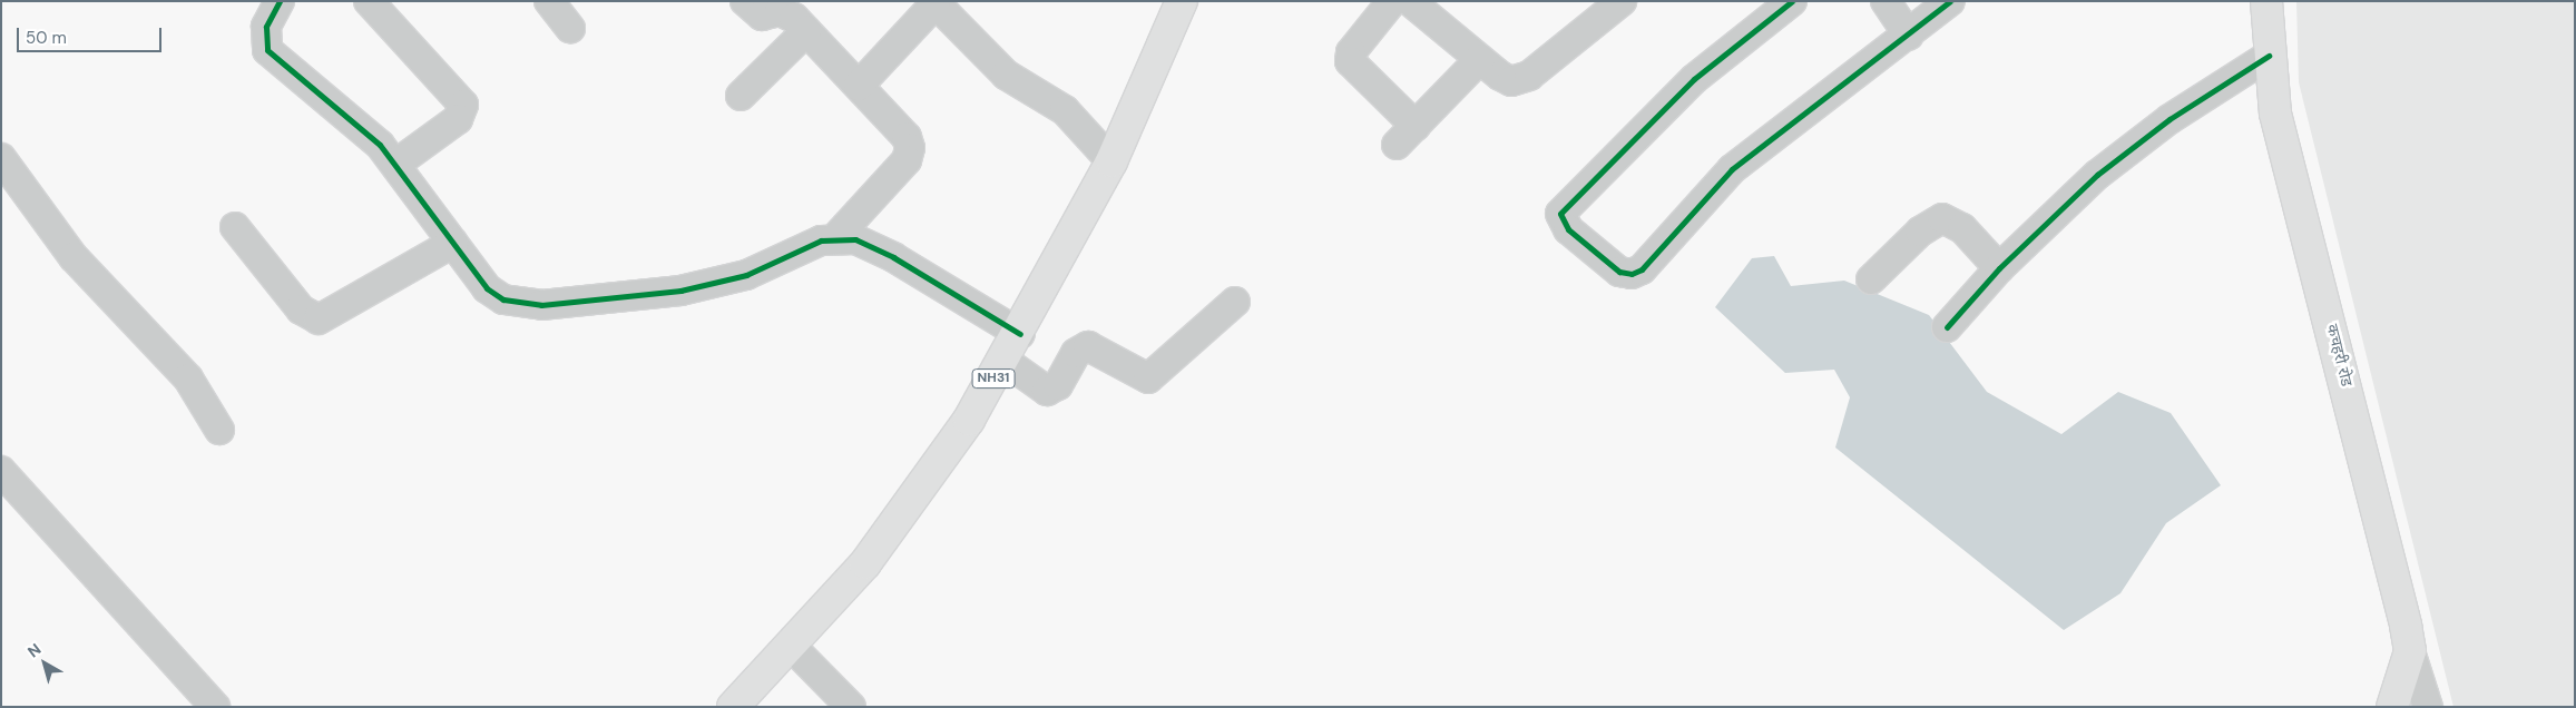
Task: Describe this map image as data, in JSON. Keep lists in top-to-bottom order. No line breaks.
{"streets":{"main road":["कचहरी रोड","NH31"]},"scale_bar":"50 m","north":"top left"}
